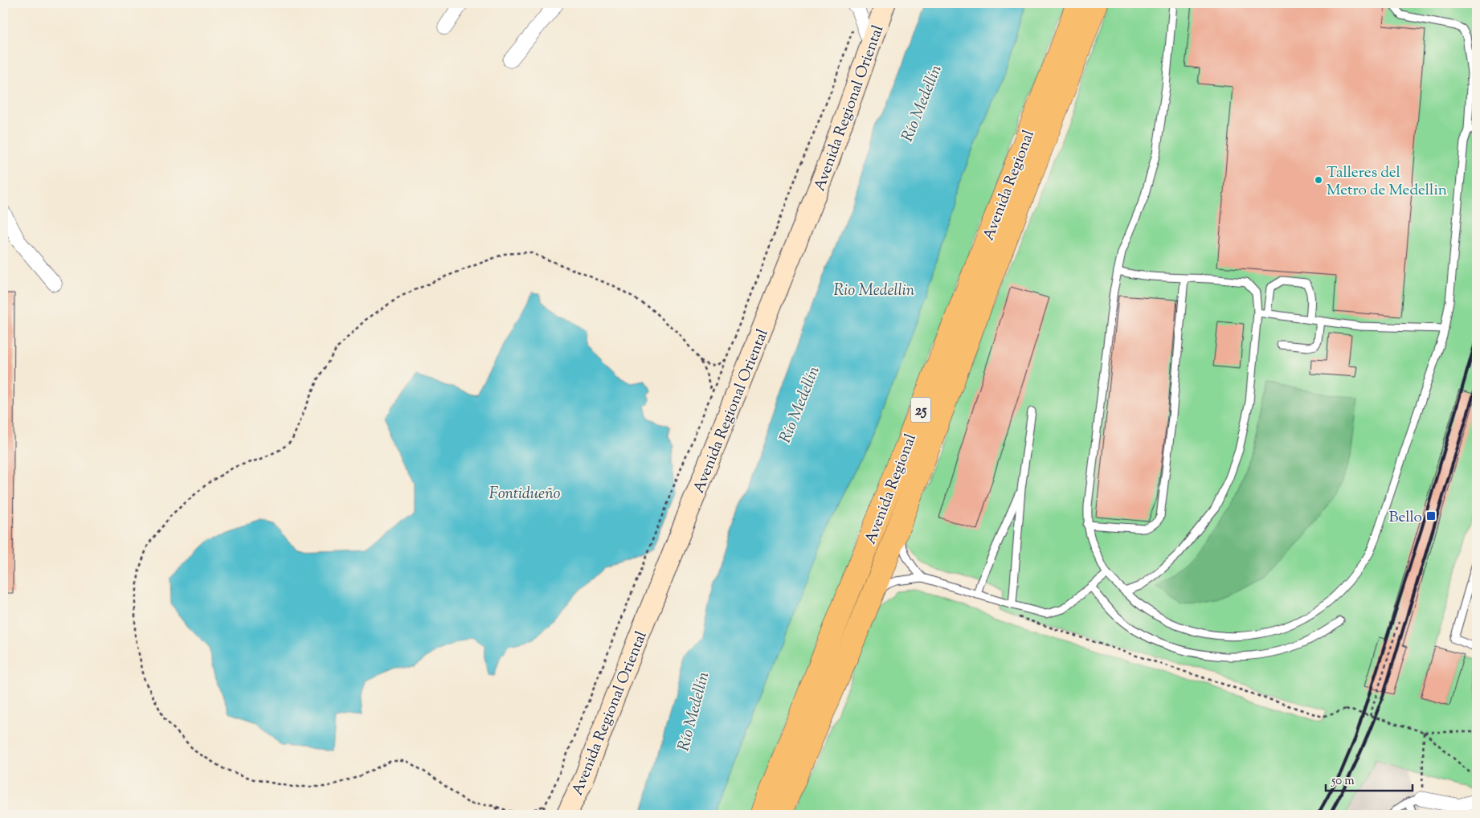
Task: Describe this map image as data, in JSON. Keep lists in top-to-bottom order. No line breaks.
{"streets":{"highway":["Avenida Regional","25"],"main road":["Avenida Regional Oriental"]},"water":["Río Medellín","Rio Medellin","Fontidueño"],"places":{"other":["Talleres del Metro de Medellin"],"transit":["Bello"]},"scale_bar":"50 m"}
